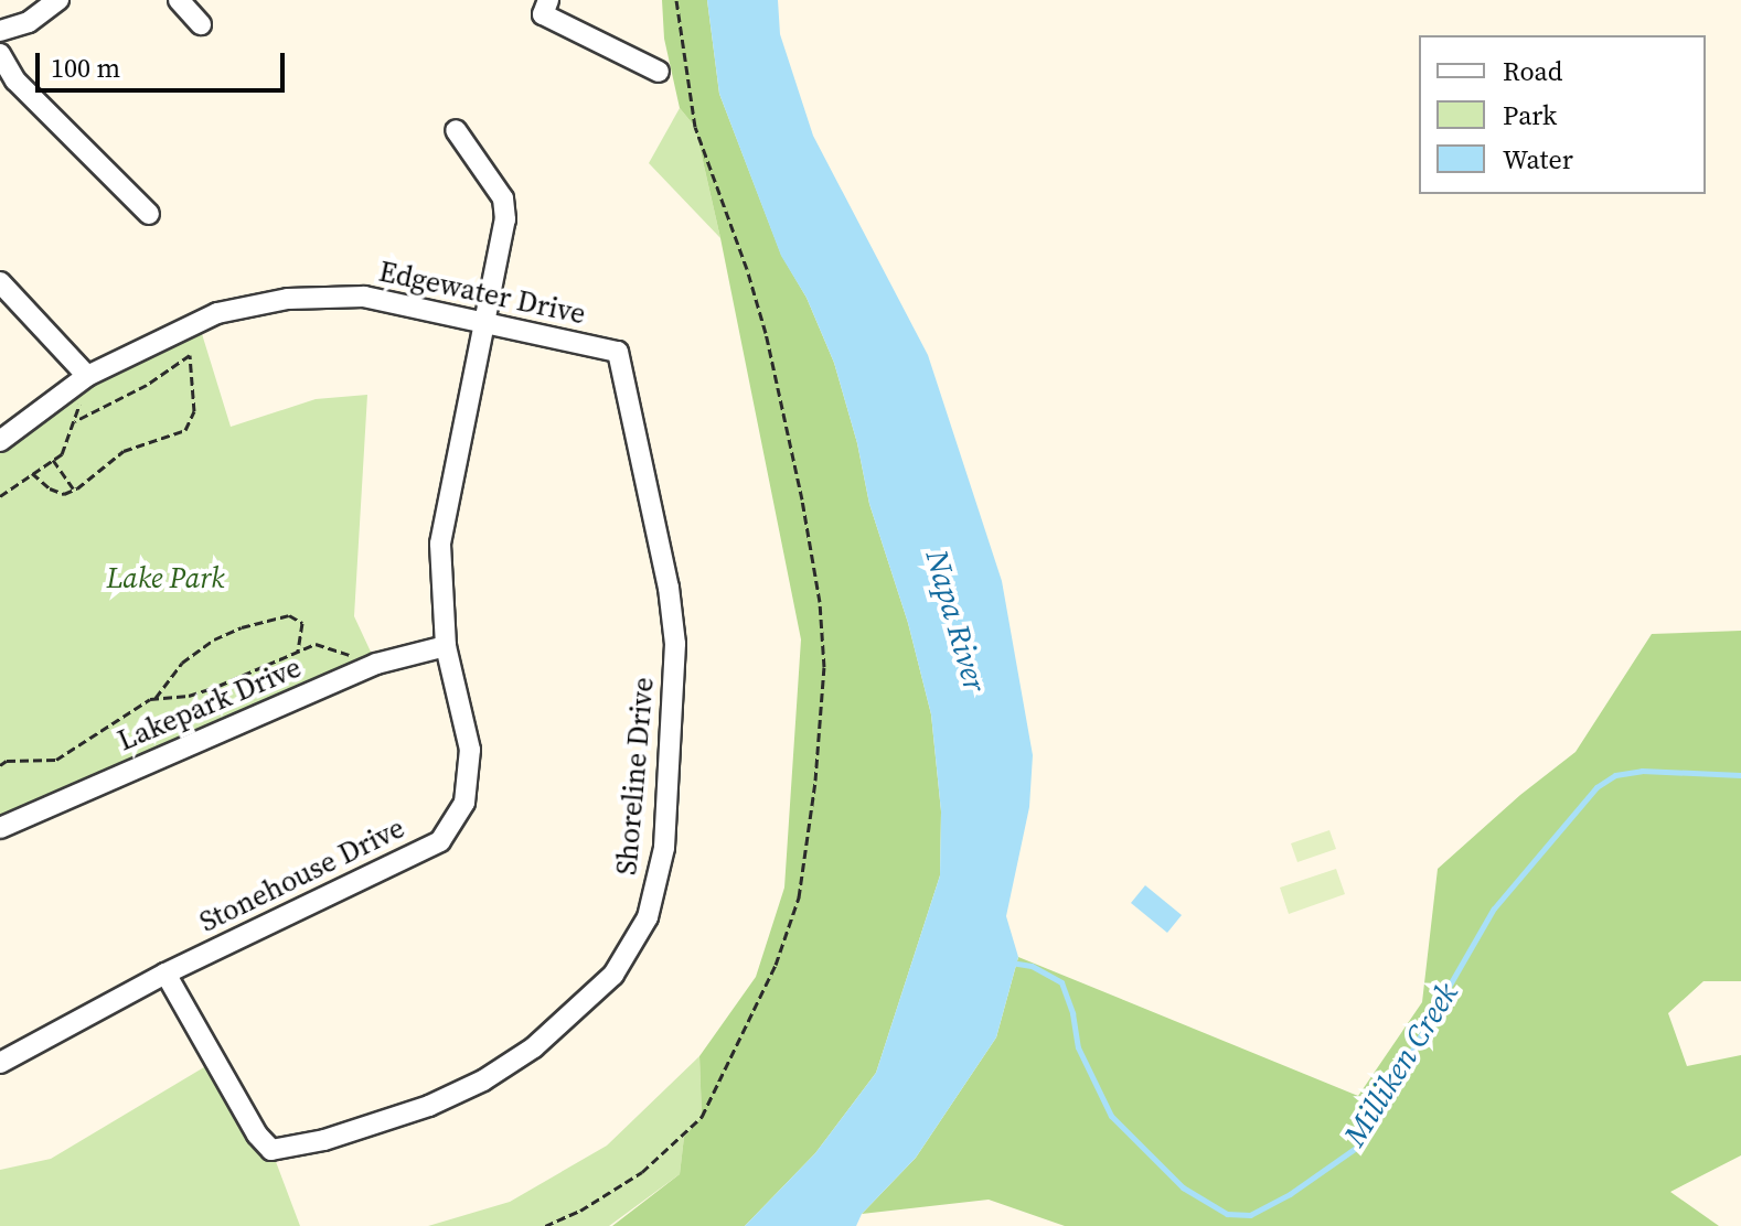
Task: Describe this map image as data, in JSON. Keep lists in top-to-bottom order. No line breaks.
{"streets":{"street":["Edgewater Drive","Lakepark Drive","Shoreline Drive","Stonehouse Drive"]},"crossings":[["Edgewater Drive","Shoreline Drive"],["Edgewater Drive","Stonehouse Drive"],["Lakepark Drive","Stonehouse Drive"],["Shoreline Drive","Stonehouse Drive"]],"water":["Napa River","Milliken Creek"],"parks":["Lake Park"],"legend":["Road","Park","Water"],"scale_bar":"100 m"}
